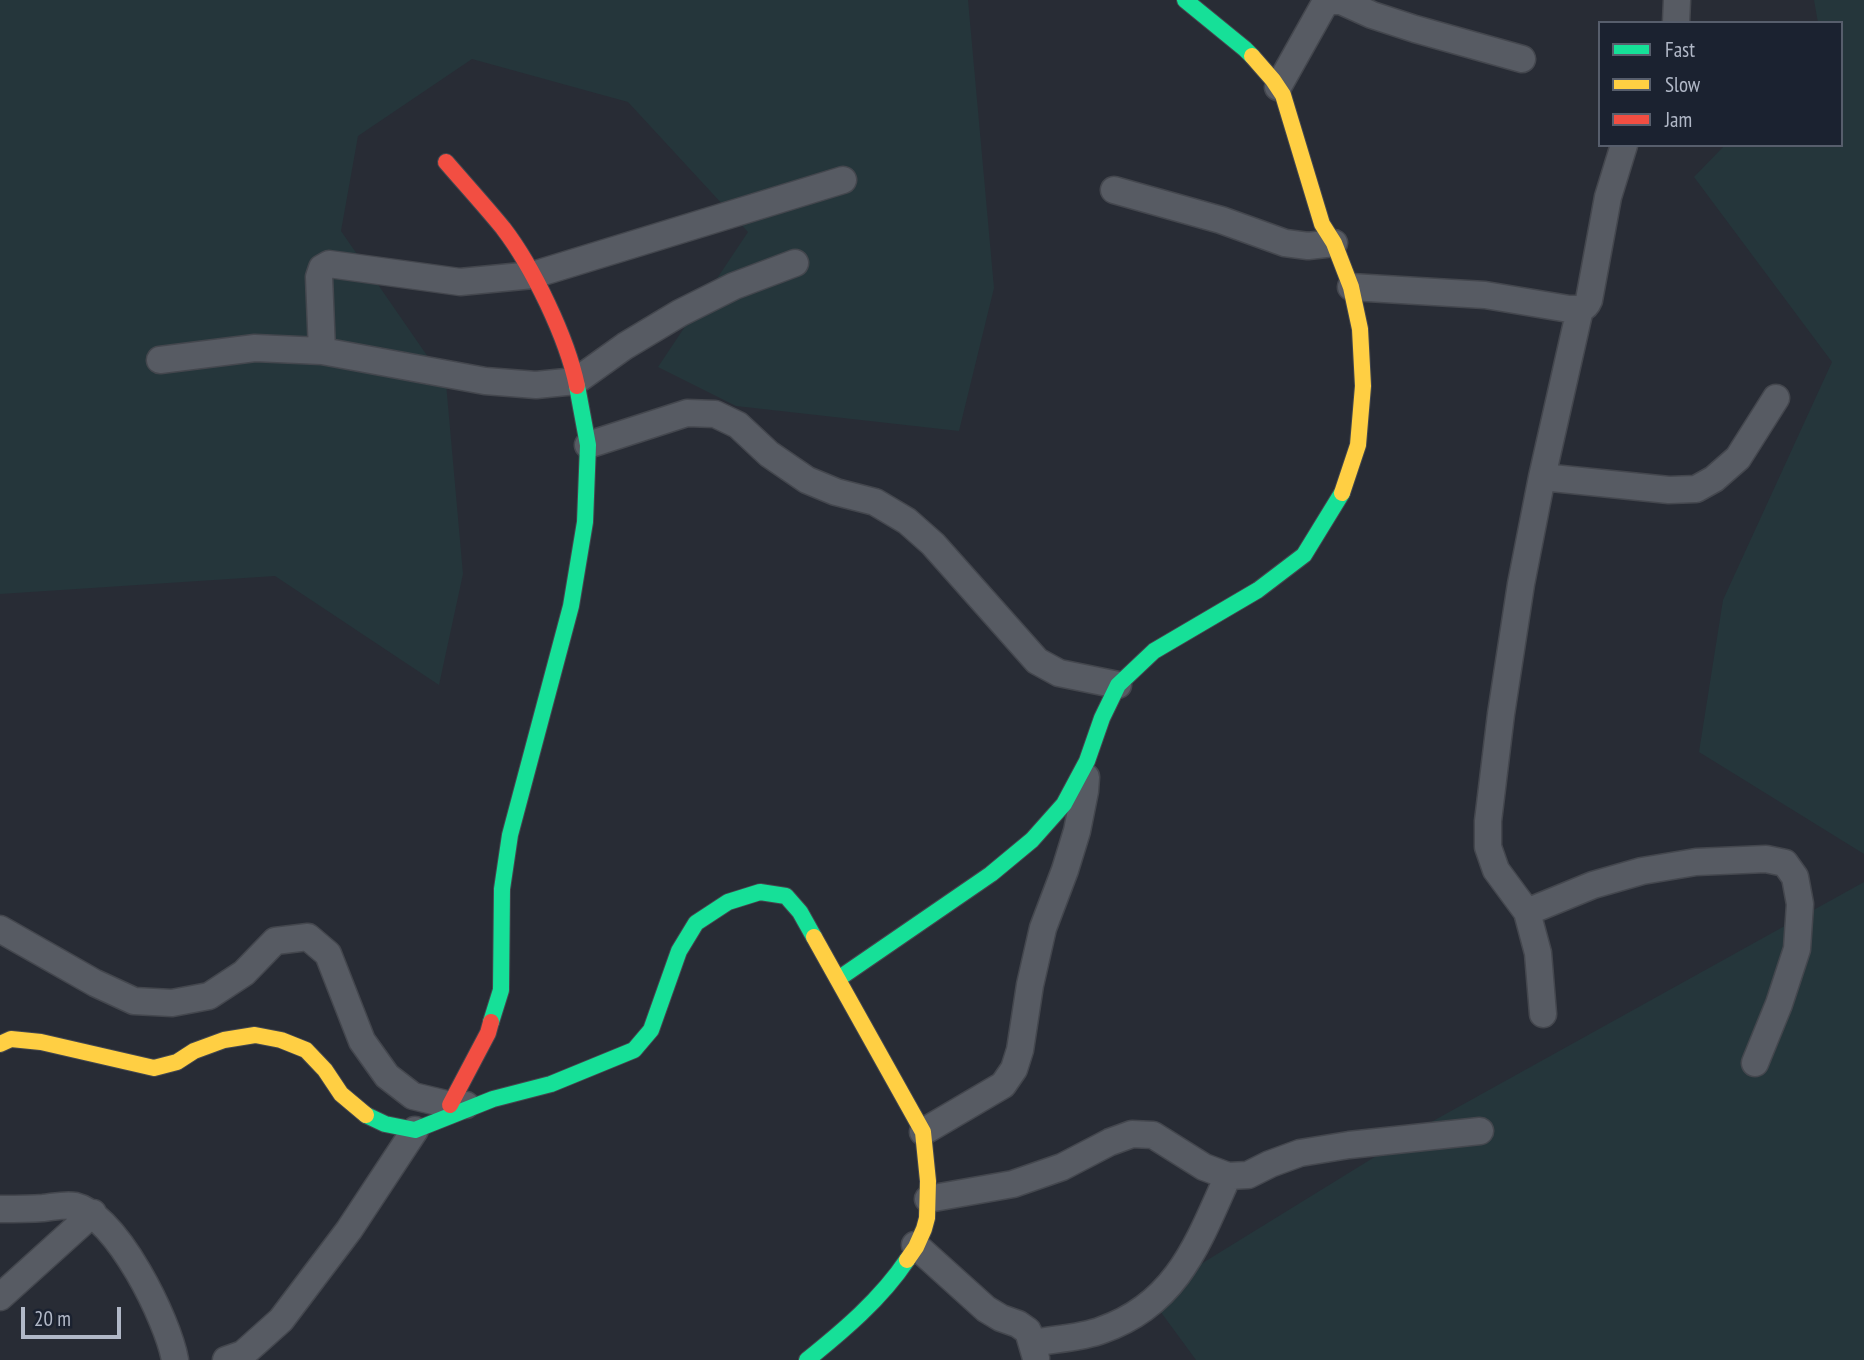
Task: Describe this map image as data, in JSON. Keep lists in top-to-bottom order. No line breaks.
{"legend":["Fast","Slow","Jam"],"scale_bar":"20 m"}
